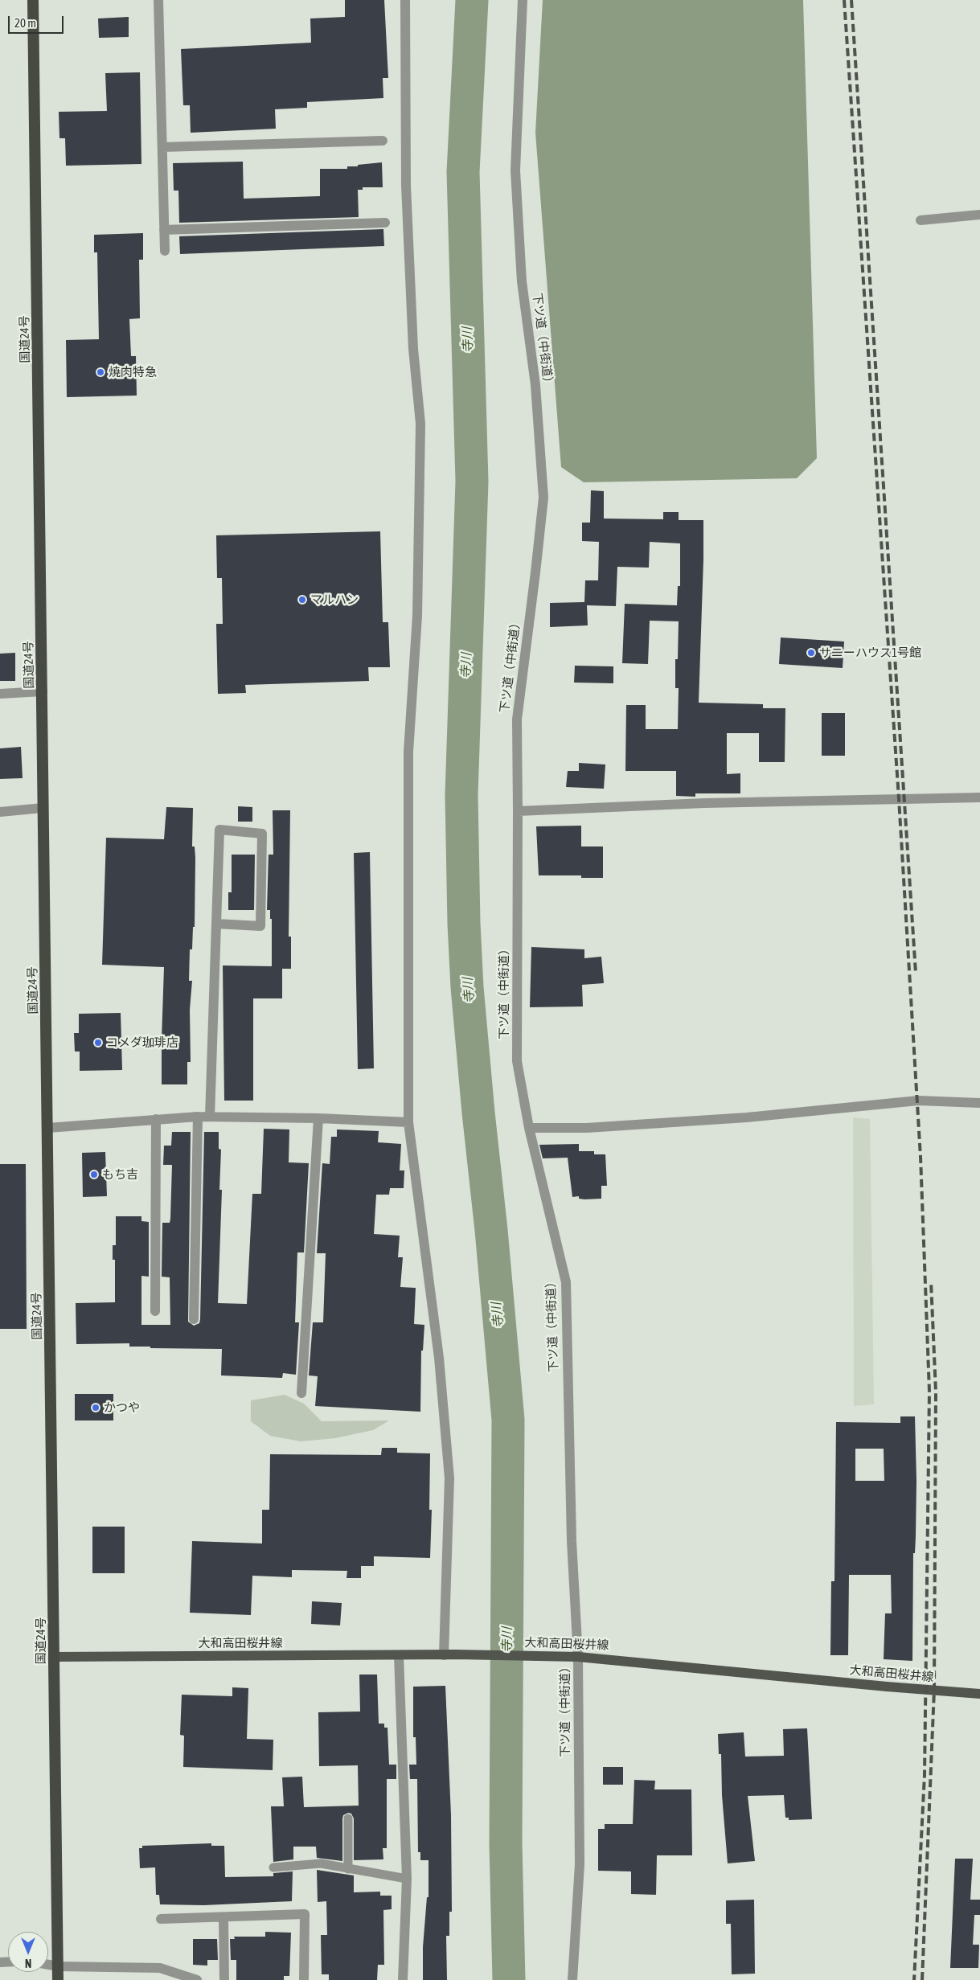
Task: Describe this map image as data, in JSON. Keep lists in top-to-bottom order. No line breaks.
{"streets":{"highway":["国道24号"],"main road":["大和高田桜井線"],"street":["下ツ道（中街道）"]},"crossings":[["国道24号","大和高田桜井線"],["下ツ道（中街道）","大和高田桜井線"]],"water":["寺川"],"places":["焼肉特急","マルハン","サニーハウス1号館","コメダ珈琲店","もち吉","かつや"],"scale_bar":"20 m","north":"bottom"}
